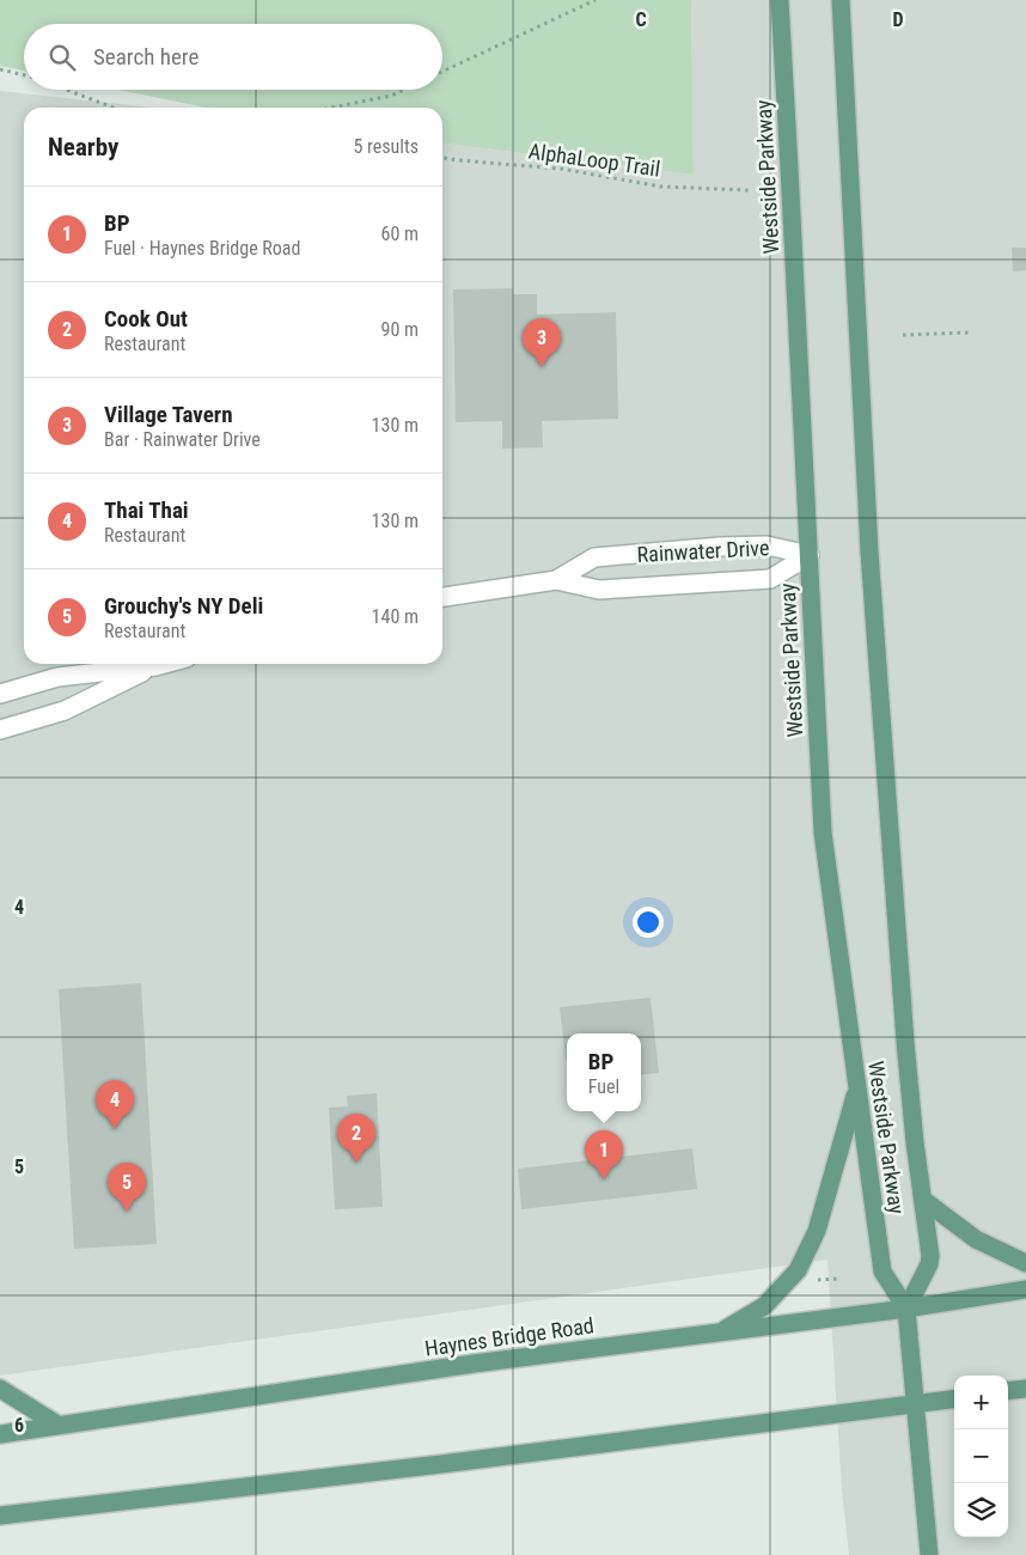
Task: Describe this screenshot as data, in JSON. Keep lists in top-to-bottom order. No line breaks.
{"streets":{"main road":["Westside Parkway","Haynes Bridge Road"],"street":["Rainwater Drive"],"path":["AlphaLoop Trail"]},"crossings":[["Westside Parkway","Rainwater Drive"],["Westside Parkway","Haynes Bridge Road"]],"page":{"search":"Search here","heading":["Nearby","5 results"],"list":[{"mark":"1","name":"BP","note":"Fuel · Haynes Bridge Road","value":"60 m"},{"mark":"2","name":"Cook Out","note":"Restaurant","value":"90 m"},{"mark":"3","name":"Village Tavern","note":"Bar · Rainwater Drive","value":"130 m"},{"mark":"4","name":"Thai Thai","note":"Restaurant","value":"130 m"},{"mark":"5","name":"Grouchy's NY Deli","note":"Restaurant","value":"140 m"}],"pins":["3","4","2","1","5"],"popup":["BP","Fuel"],"map_buttons":["+","−"]},"grid":{"columns":["C","D"],"rows":["4","5","6"]}}
